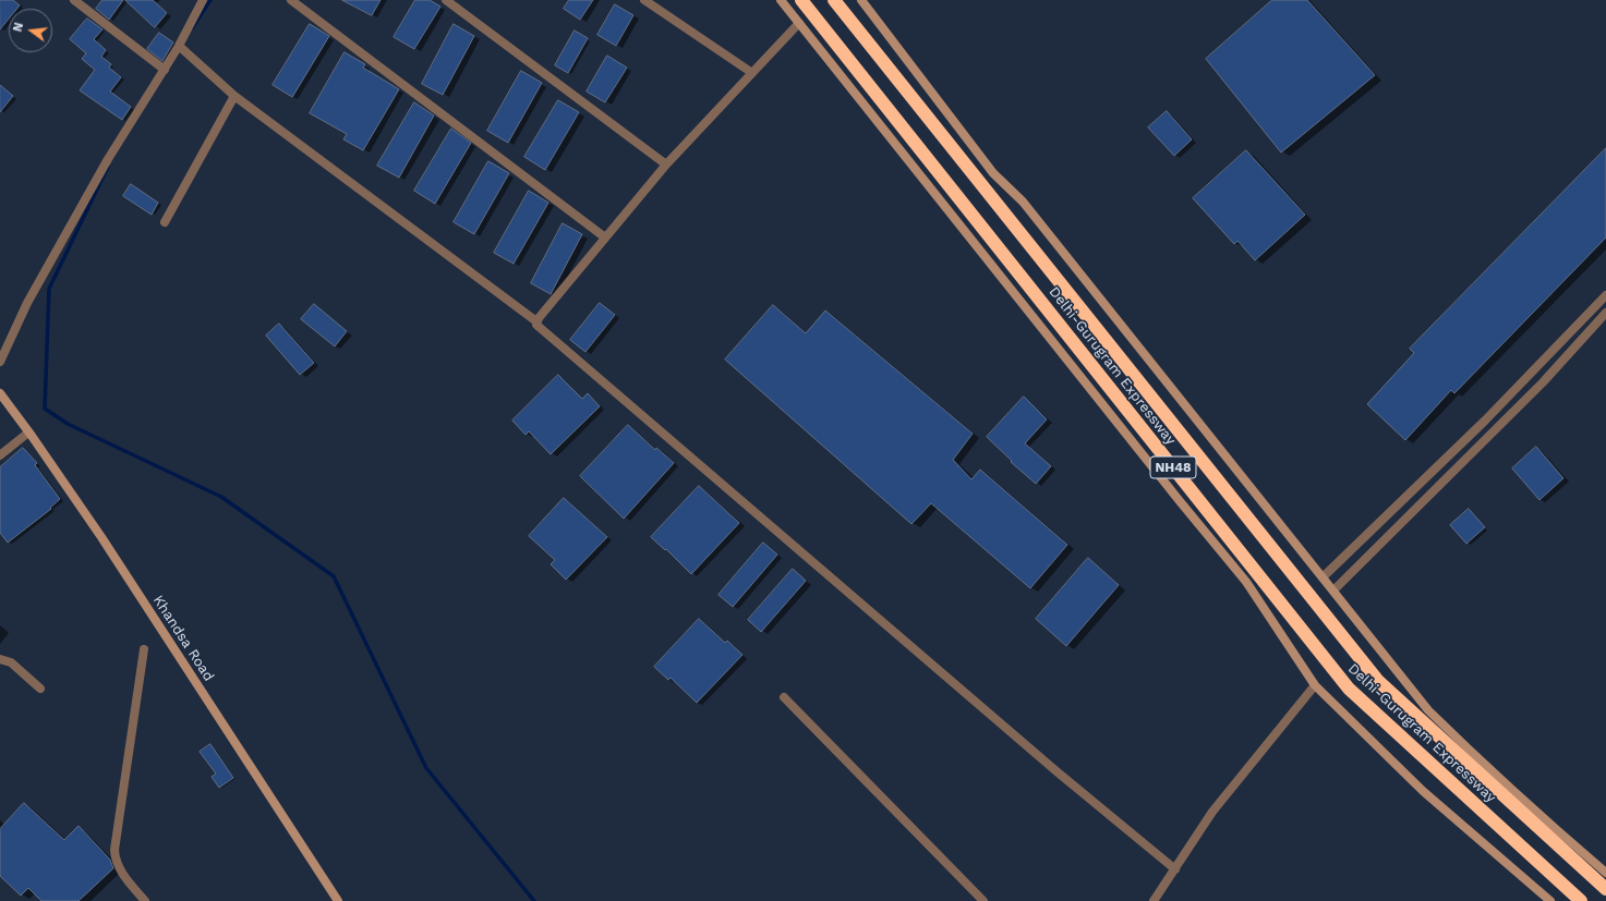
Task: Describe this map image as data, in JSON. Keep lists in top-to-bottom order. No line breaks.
{"streets":{"highway":["Delhi-Gurugram Expressway","NH48"],"main road":["Khandsa Road"]},"north":"left"}
